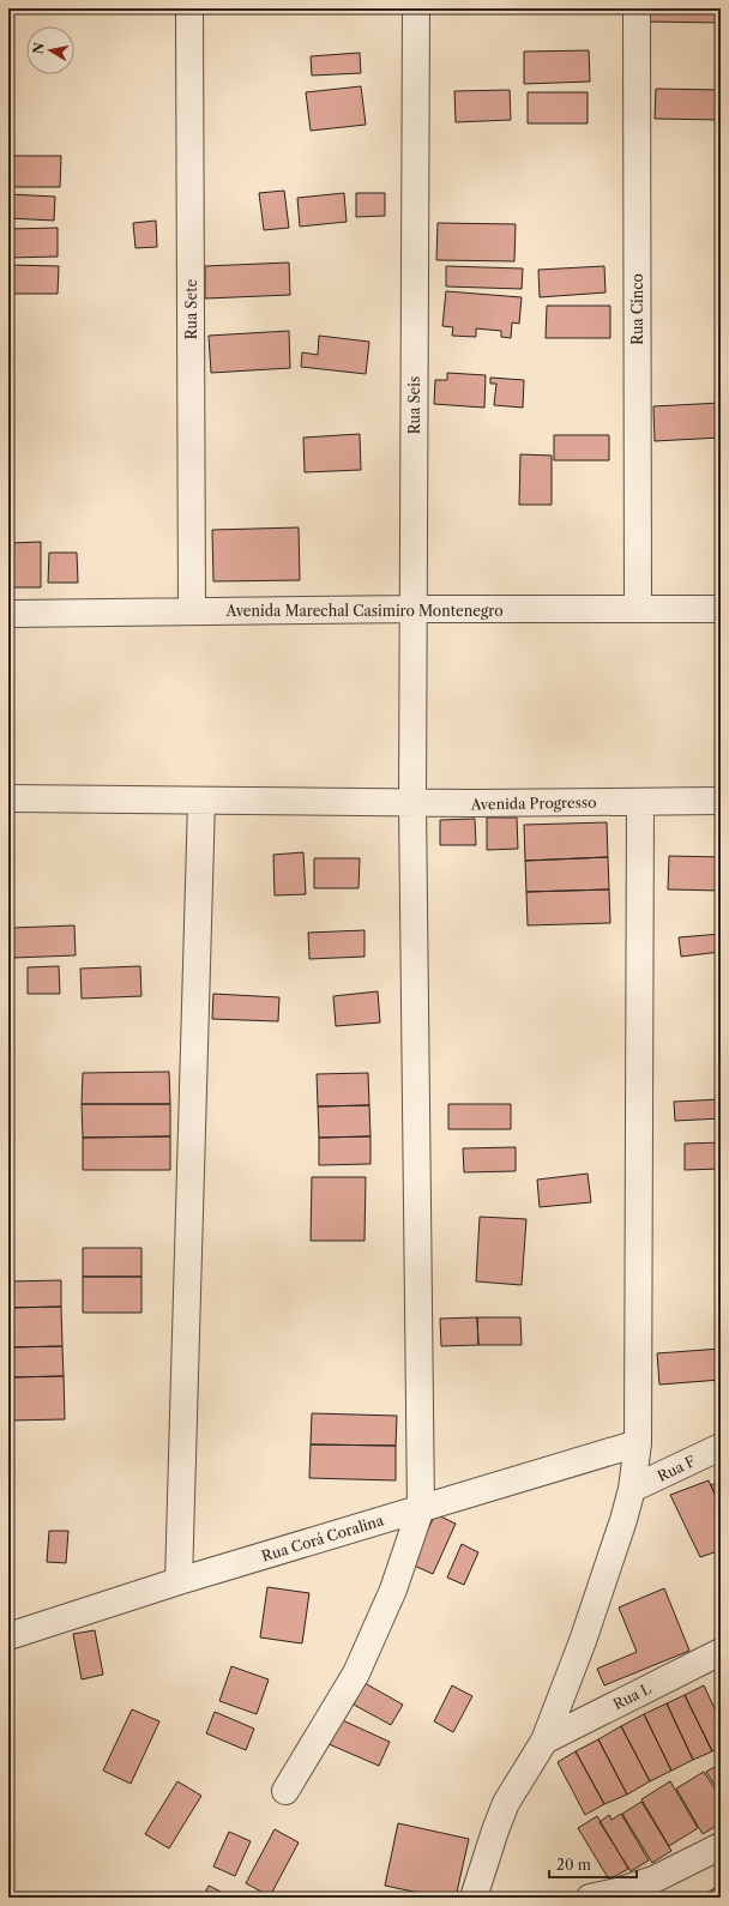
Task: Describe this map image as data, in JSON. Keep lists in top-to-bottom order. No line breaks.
{"streets":{"street":["Rua Sete","Rua Cinco","Rua Seis","Avenida Marechal Casimiro Montenegro","Avenida Progresso","Rua F","Rua Corá Coralina","Rua L"]},"crossings":[["Rua Sete","Avenida Marechal Casimiro Montenegro"],["Rua Cinco","Avenida Marechal Casimiro Montenegro"],["Rua Seis","Avenida Marechal Casimiro Montenegro"],["Rua Seis","Avenida Progresso"],["Rua Seis","Rua Corá Coralina"]],"scale_bar":"20 m","north":"left"}
